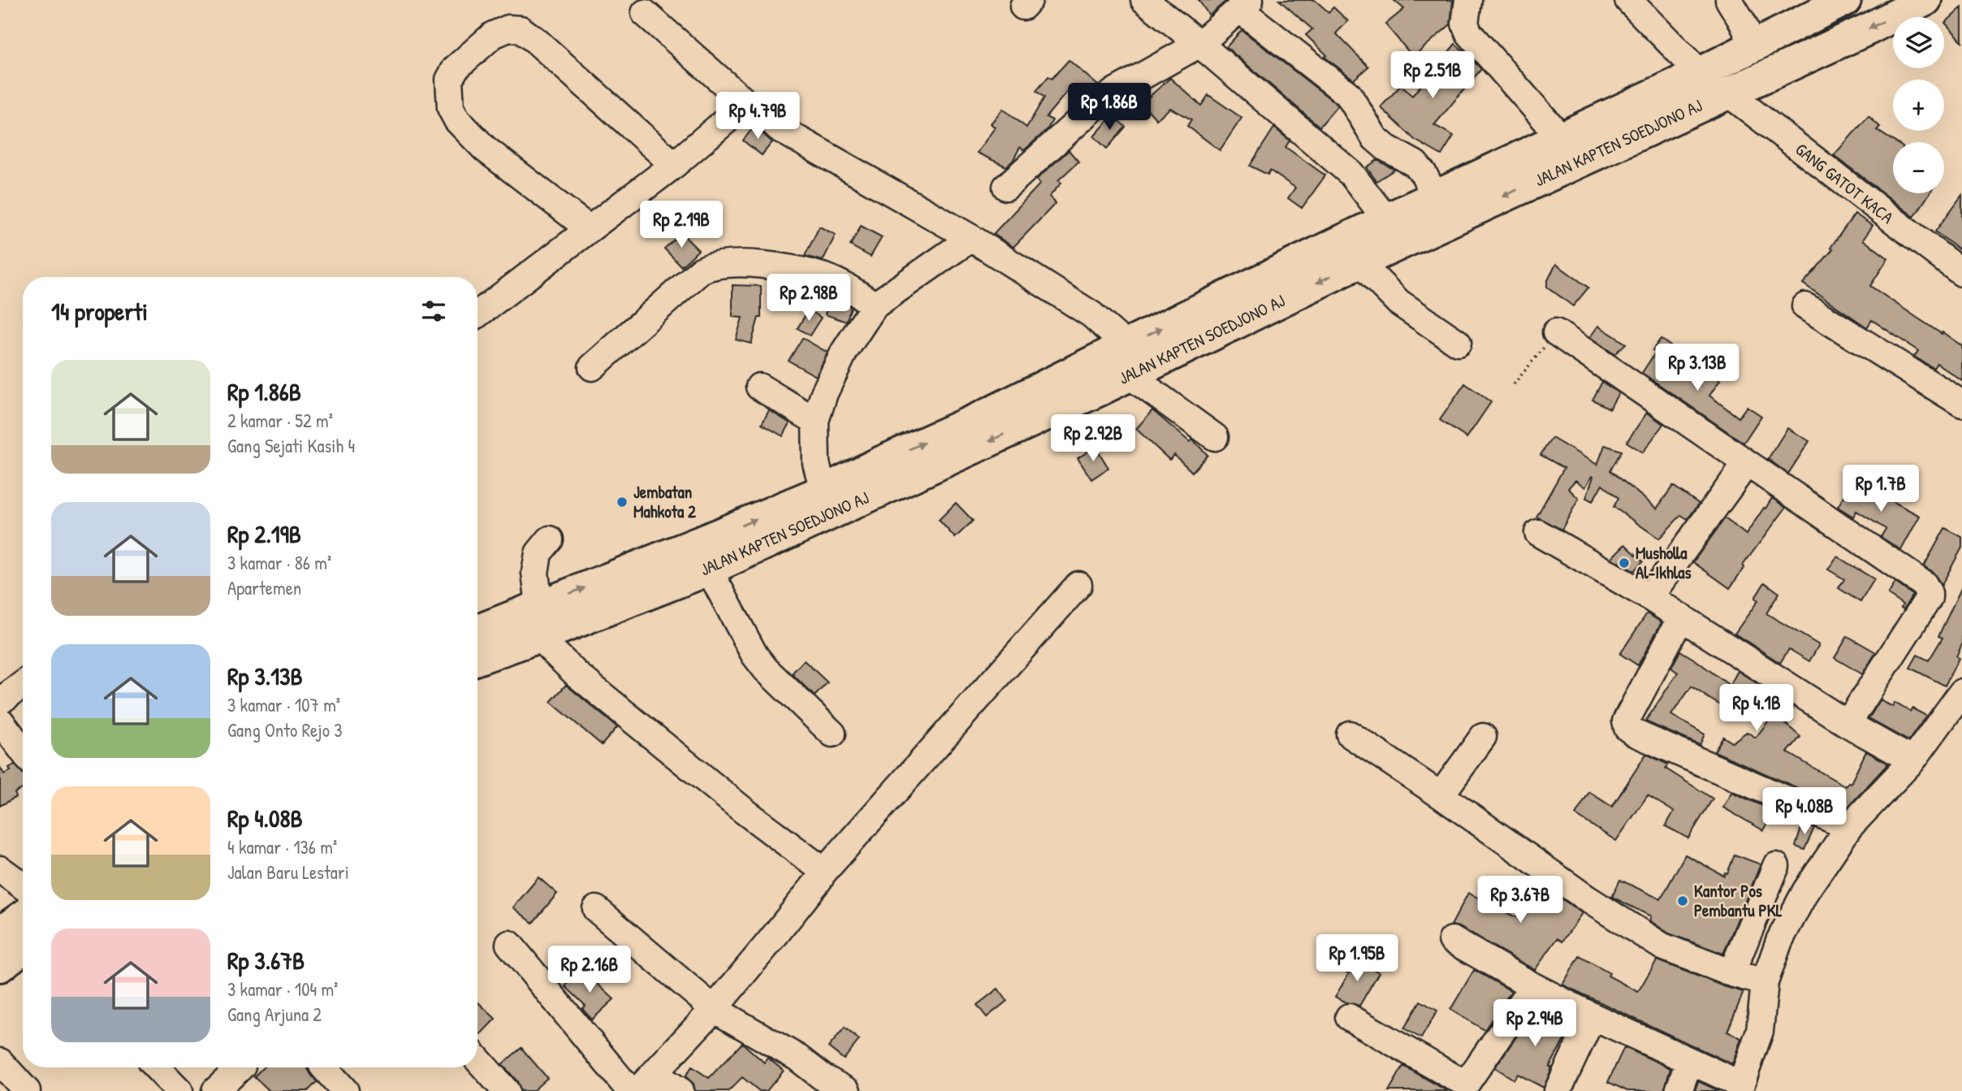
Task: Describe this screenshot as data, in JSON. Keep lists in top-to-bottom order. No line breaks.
{"streets":{"main road":["JALAN KAPTEN SOEDJONO AJ"],"street":["GANG GATOT KACA"]},"crossings":[["JALAN KAPTEN SOEDJONO AJ","GANG GATOT KACA"]],"places":["Jembatan Mahkota 2","Musholla Al-Ikhlas","Kantor Pos Pembantu PKL"],"page":{"map_buttons":["+","−"],"price":["Rp 2.51B","Rp 1.86B","Rp 4.79B","Rp 2.19B","Rp 2.98B","Rp 3.13B","Rp 2.92B","Rp 1.7B","Rp 4.1B","Rp 4.08B","Rp 3.67B","Rp 1.95B","Rp 2.16B","Rp 2.94B"],"heading":"14 properti","list":[{"name":"Rp 1.86B","note":"2 kamar · 52 m² · Gang Sejati Kasih 4"},{"name":"Rp 2.19B","note":"3 kamar · 86 m² · Apartemen"},{"name":"Rp 3.13B","note":"3 kamar · 107 m² · Gang Onto Rejo 3"},{"name":"Rp 4.08B","note":"4 kamar · 136 m² · Jalan Baru Lestari"},{"name":"Rp 3.67B","note":"3 kamar · 104 m² · Gang Arjuna 2"}]}}
